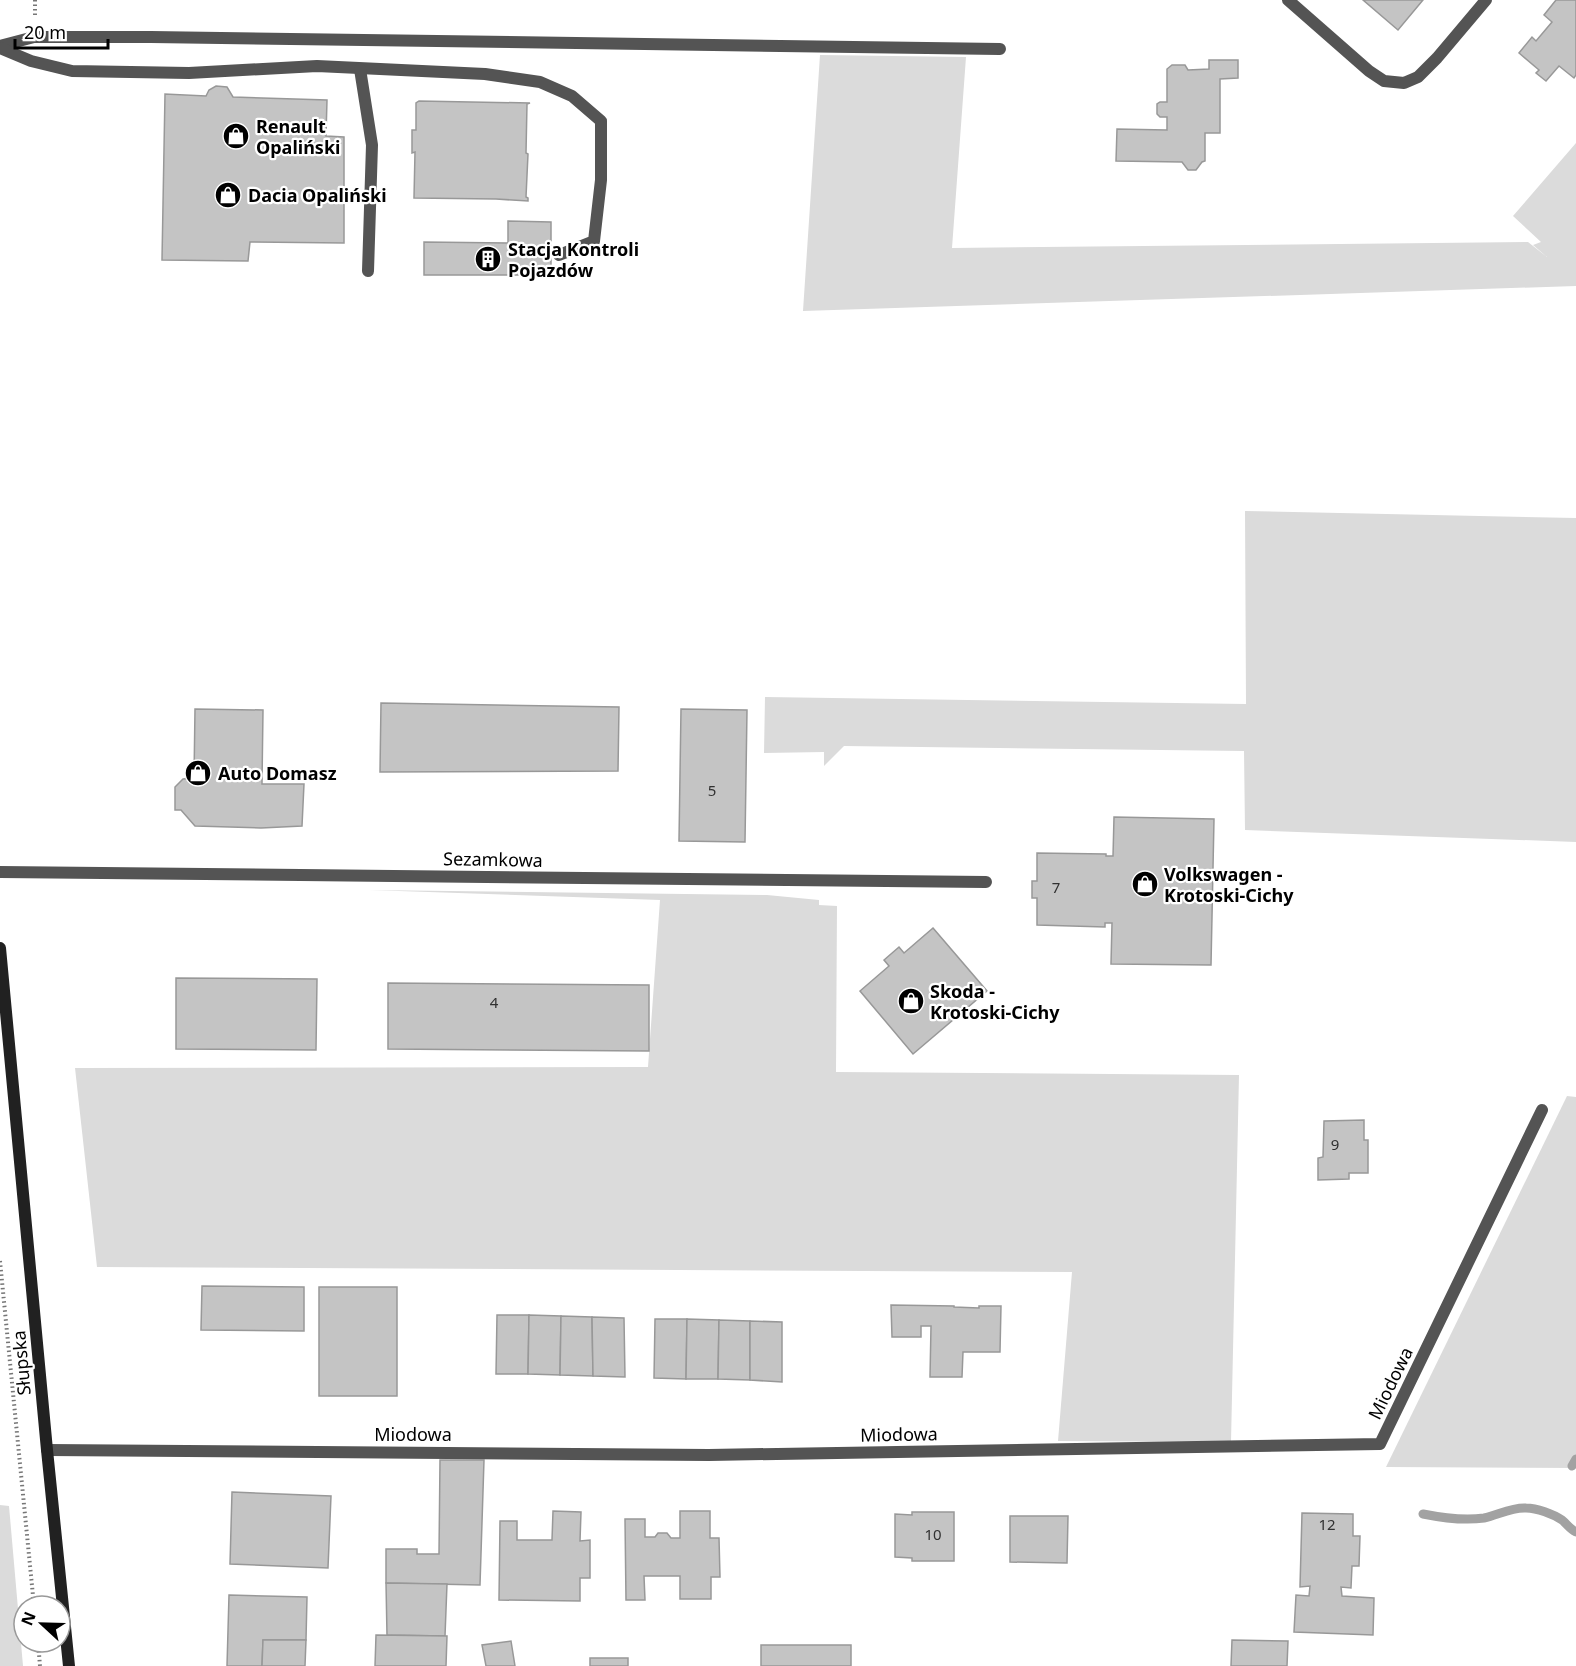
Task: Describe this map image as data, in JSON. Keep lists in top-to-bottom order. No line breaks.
{"streets":{"main road":["Słupska"],"street":["Sezamkowa","Miodowa"]},"crossings":[["Słupska","Miodowa"]],"places":{"shop":["Renault Opaliński","Dacia Opaliński","Auto Domasz","Volkswagen - Krotoski-Cichy","Skoda - Krotoski-Cichy"],"building":["Stacja Kontroli Pojazdów"]},"house_numbers":["5","7","4","9","12","10"],"scale_bar":"20 m","north":"left"}
